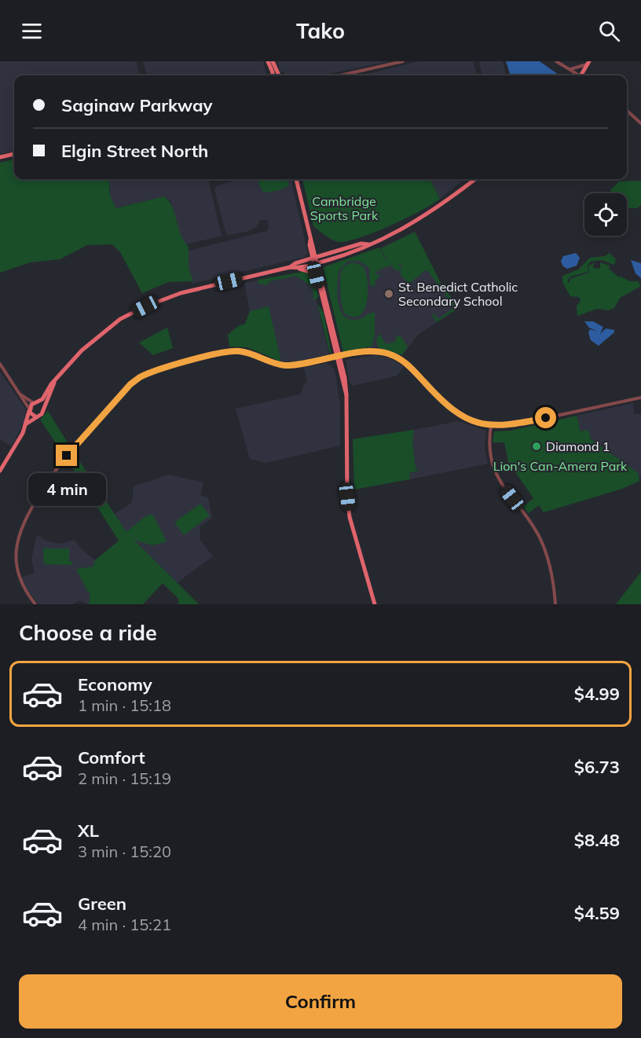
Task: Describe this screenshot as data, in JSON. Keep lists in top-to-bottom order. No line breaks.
{"parks":["Cambridge Sports Park","Lion's Can-Amera Park"],"places":["St. Benedict Catholic Secondary School","Diamond 1"],"page":{"header":"Tako","banner":["Saginaw Parkway","Elgin Street North"],"bubble":"4 min","heading":"Choose a ride","list":[{"name":"Economy","note":"1 min · 15:18","value":"$4.99"},{"name":"Comfort","note":"2 min · 15:19","value":"$6.73"},{"name":"XL","note":"3 min · 15:20","value":"$8.48"},{"name":"Green","note":"4 min · 15:21","value":"$4.59"}],"buttons":"Confirm"}}
